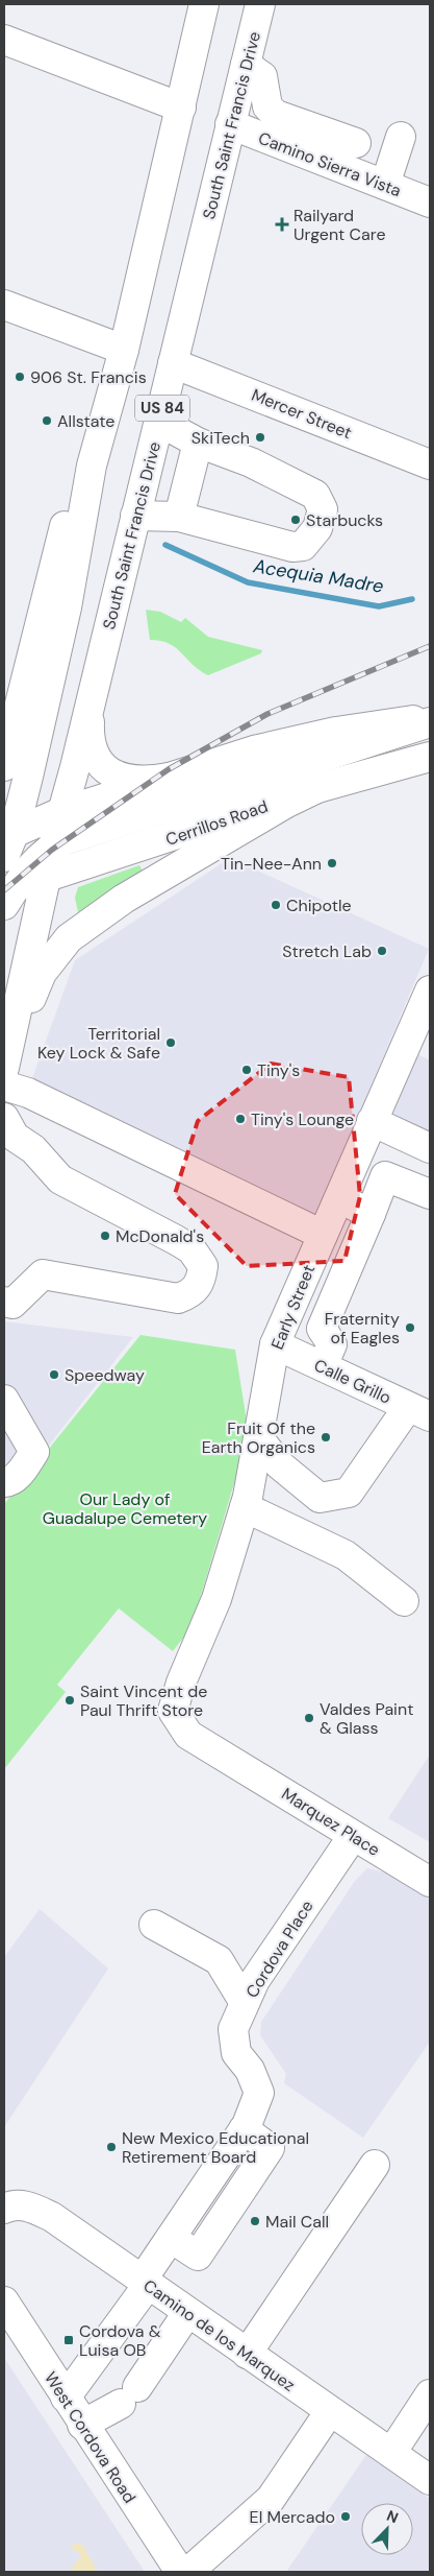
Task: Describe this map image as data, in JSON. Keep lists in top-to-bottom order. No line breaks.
{"streets":{"main road":["South Saint Francis Drive","Camino Sierra Vista","US 84","Mercer Street","Cerrillos Road","Early Street","Calle Grillo","Marquez Place","Cordova Place","Camino de los Marquez","West Cordova Road"]},"crossings":[["South Saint Francis Drive","Camino Sierra Vista"],["South Saint Francis Drive","Mercer Street"],["South Saint Francis Drive","Cerrillos Road"],["Early Street","Calle Grillo"],["Early Street","Marquez Place"],["Marquez Place","Cordova Place"],["Cordova Place","Camino de los Marquez"],["Cordova Place","West Cordova Road"]],"water":["Acequia Madre"],"parks":["Our Lady of Guadalupe Cemetery"],"places":{"health":["Railyard Urgent Care"],"other":["906 St. Francis","Allstate","SkiTech","Starbucks","Tin-Nee-Ann","Chipotle","Stretch Lab","Territorial Key Lock & Safe","Tiny's","Tiny's Lounge","McDonald's","Fraternity of Eagles","Speedway","Fruit Of the Earth Organics","Saint Vincent de Paul Thrift Store","Valdes Paint & Glass","New Mexico Educational Retirement Board","Mail Call","El Mercado"],"transit":["Cordova & Luisa OB"]},"north":"top right"}
